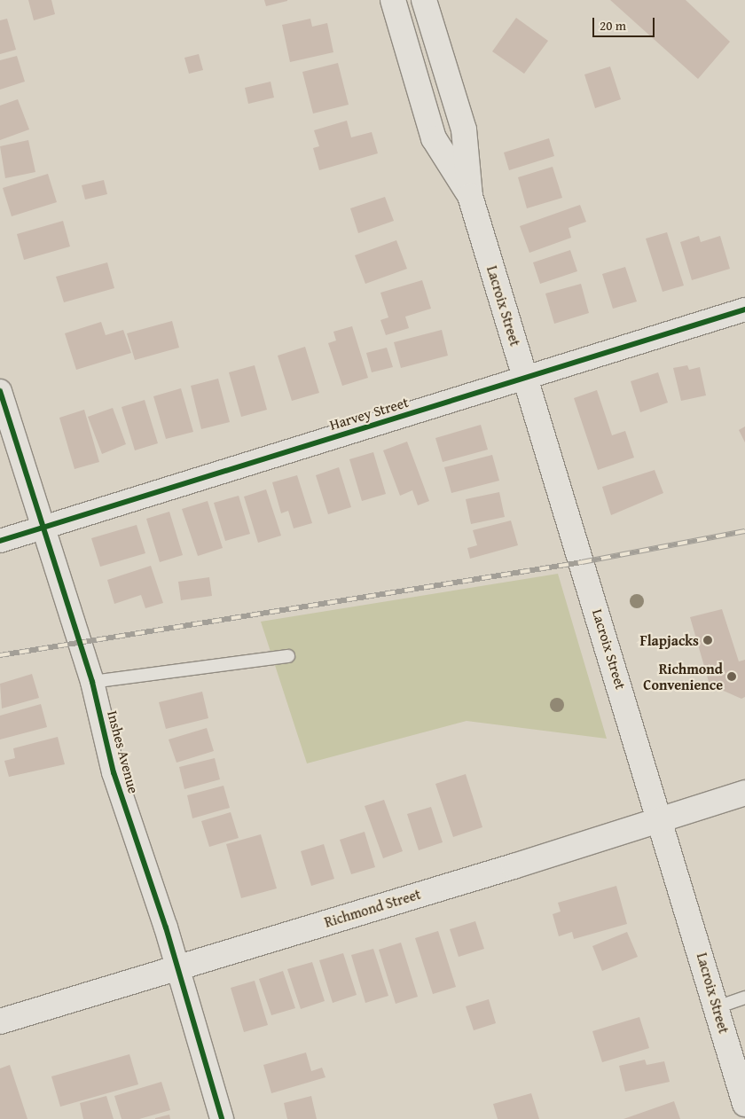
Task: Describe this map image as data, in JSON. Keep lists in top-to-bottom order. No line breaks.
{"streets":{"main road":["Lacroix Street","Richmond Street"],"street":["Harvey Street","Inshes Avenue"]},"crossings":[["Lacroix Street","Harvey Street"],["Lacroix Street","Richmond Street"],["Harvey Street","Inshes Avenue"],["Inshes Avenue","Richmond Street"]],"places":["Flapjacks","Richmond Convenience"],"scale_bar":"20 m"}
